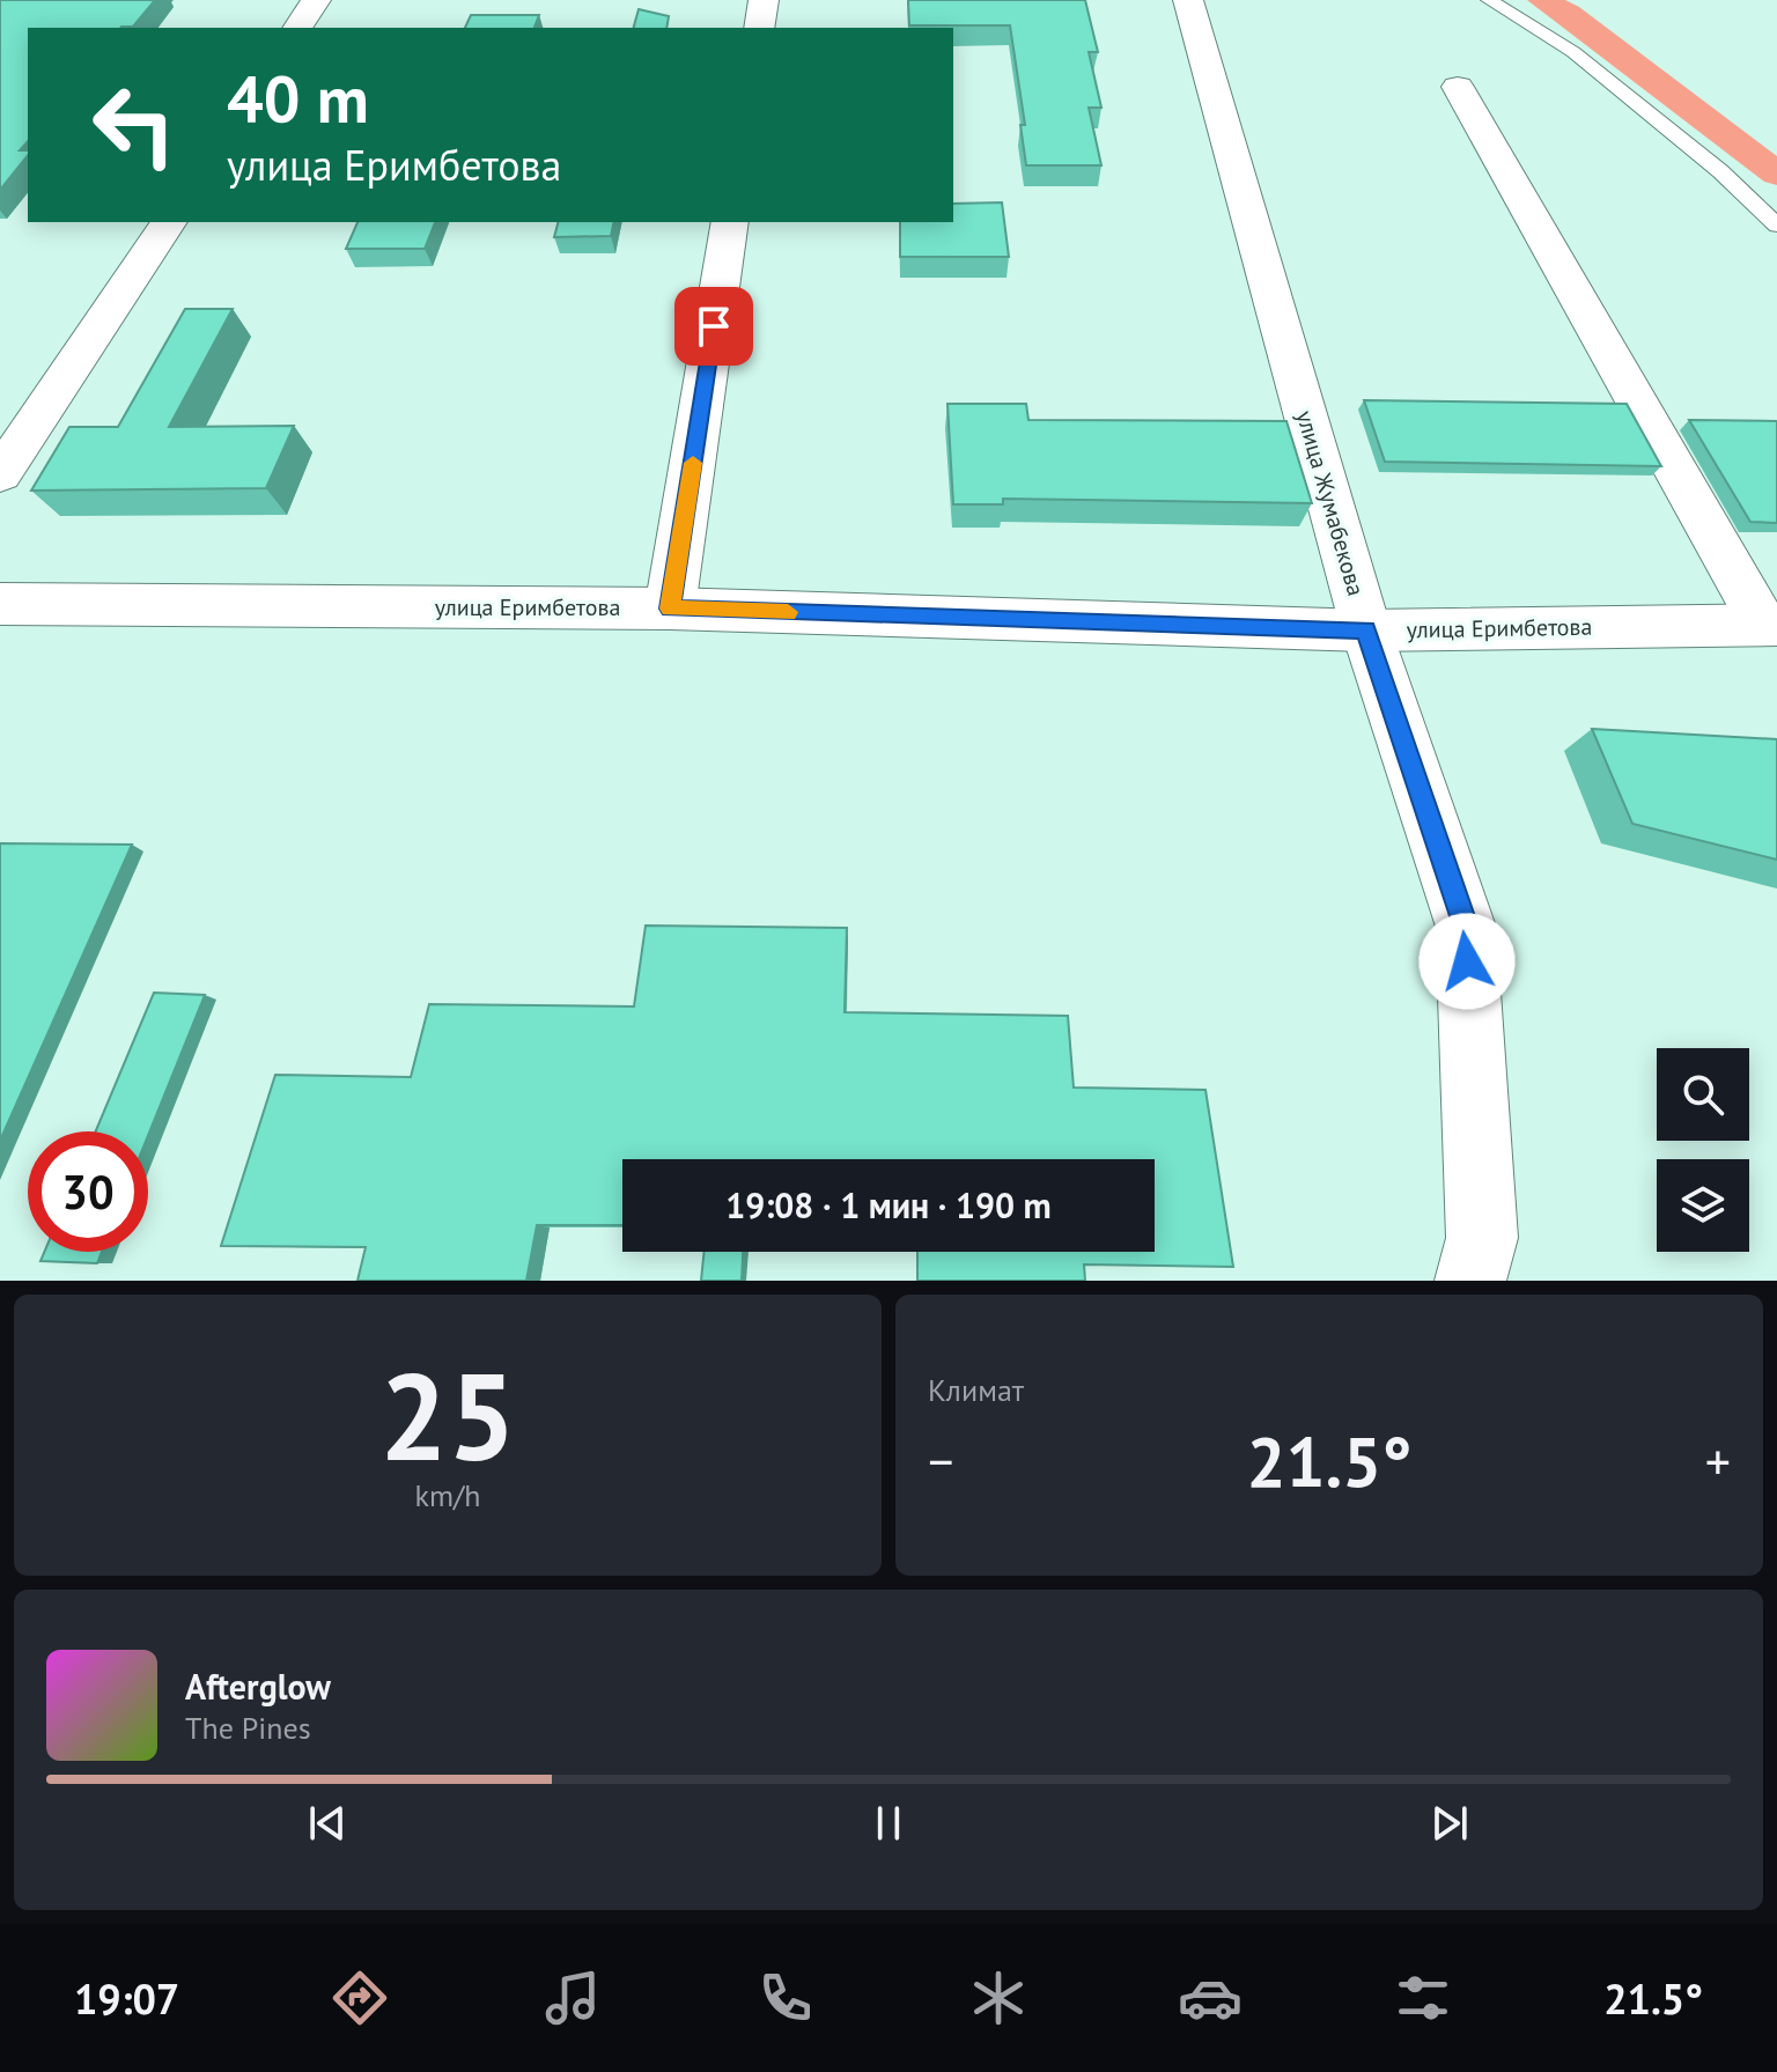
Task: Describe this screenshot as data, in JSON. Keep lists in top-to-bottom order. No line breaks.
{"streets":{"street":["улица Жумабекова","улица Еримбетова"]},"crossings":[["улица Жумабекова","улица Еримбетова"]],"page":{"turn":["40 m","улица Еримбетова"],"limit":"30","trip":"19:08 · 1 мин · 190 m","tile":[["25","km/h"],"Климат"],"heat":["−","21.5°","+"],"song":["Afterglow","The Pines"],"tabs":["19:07","21.5°"]}}
